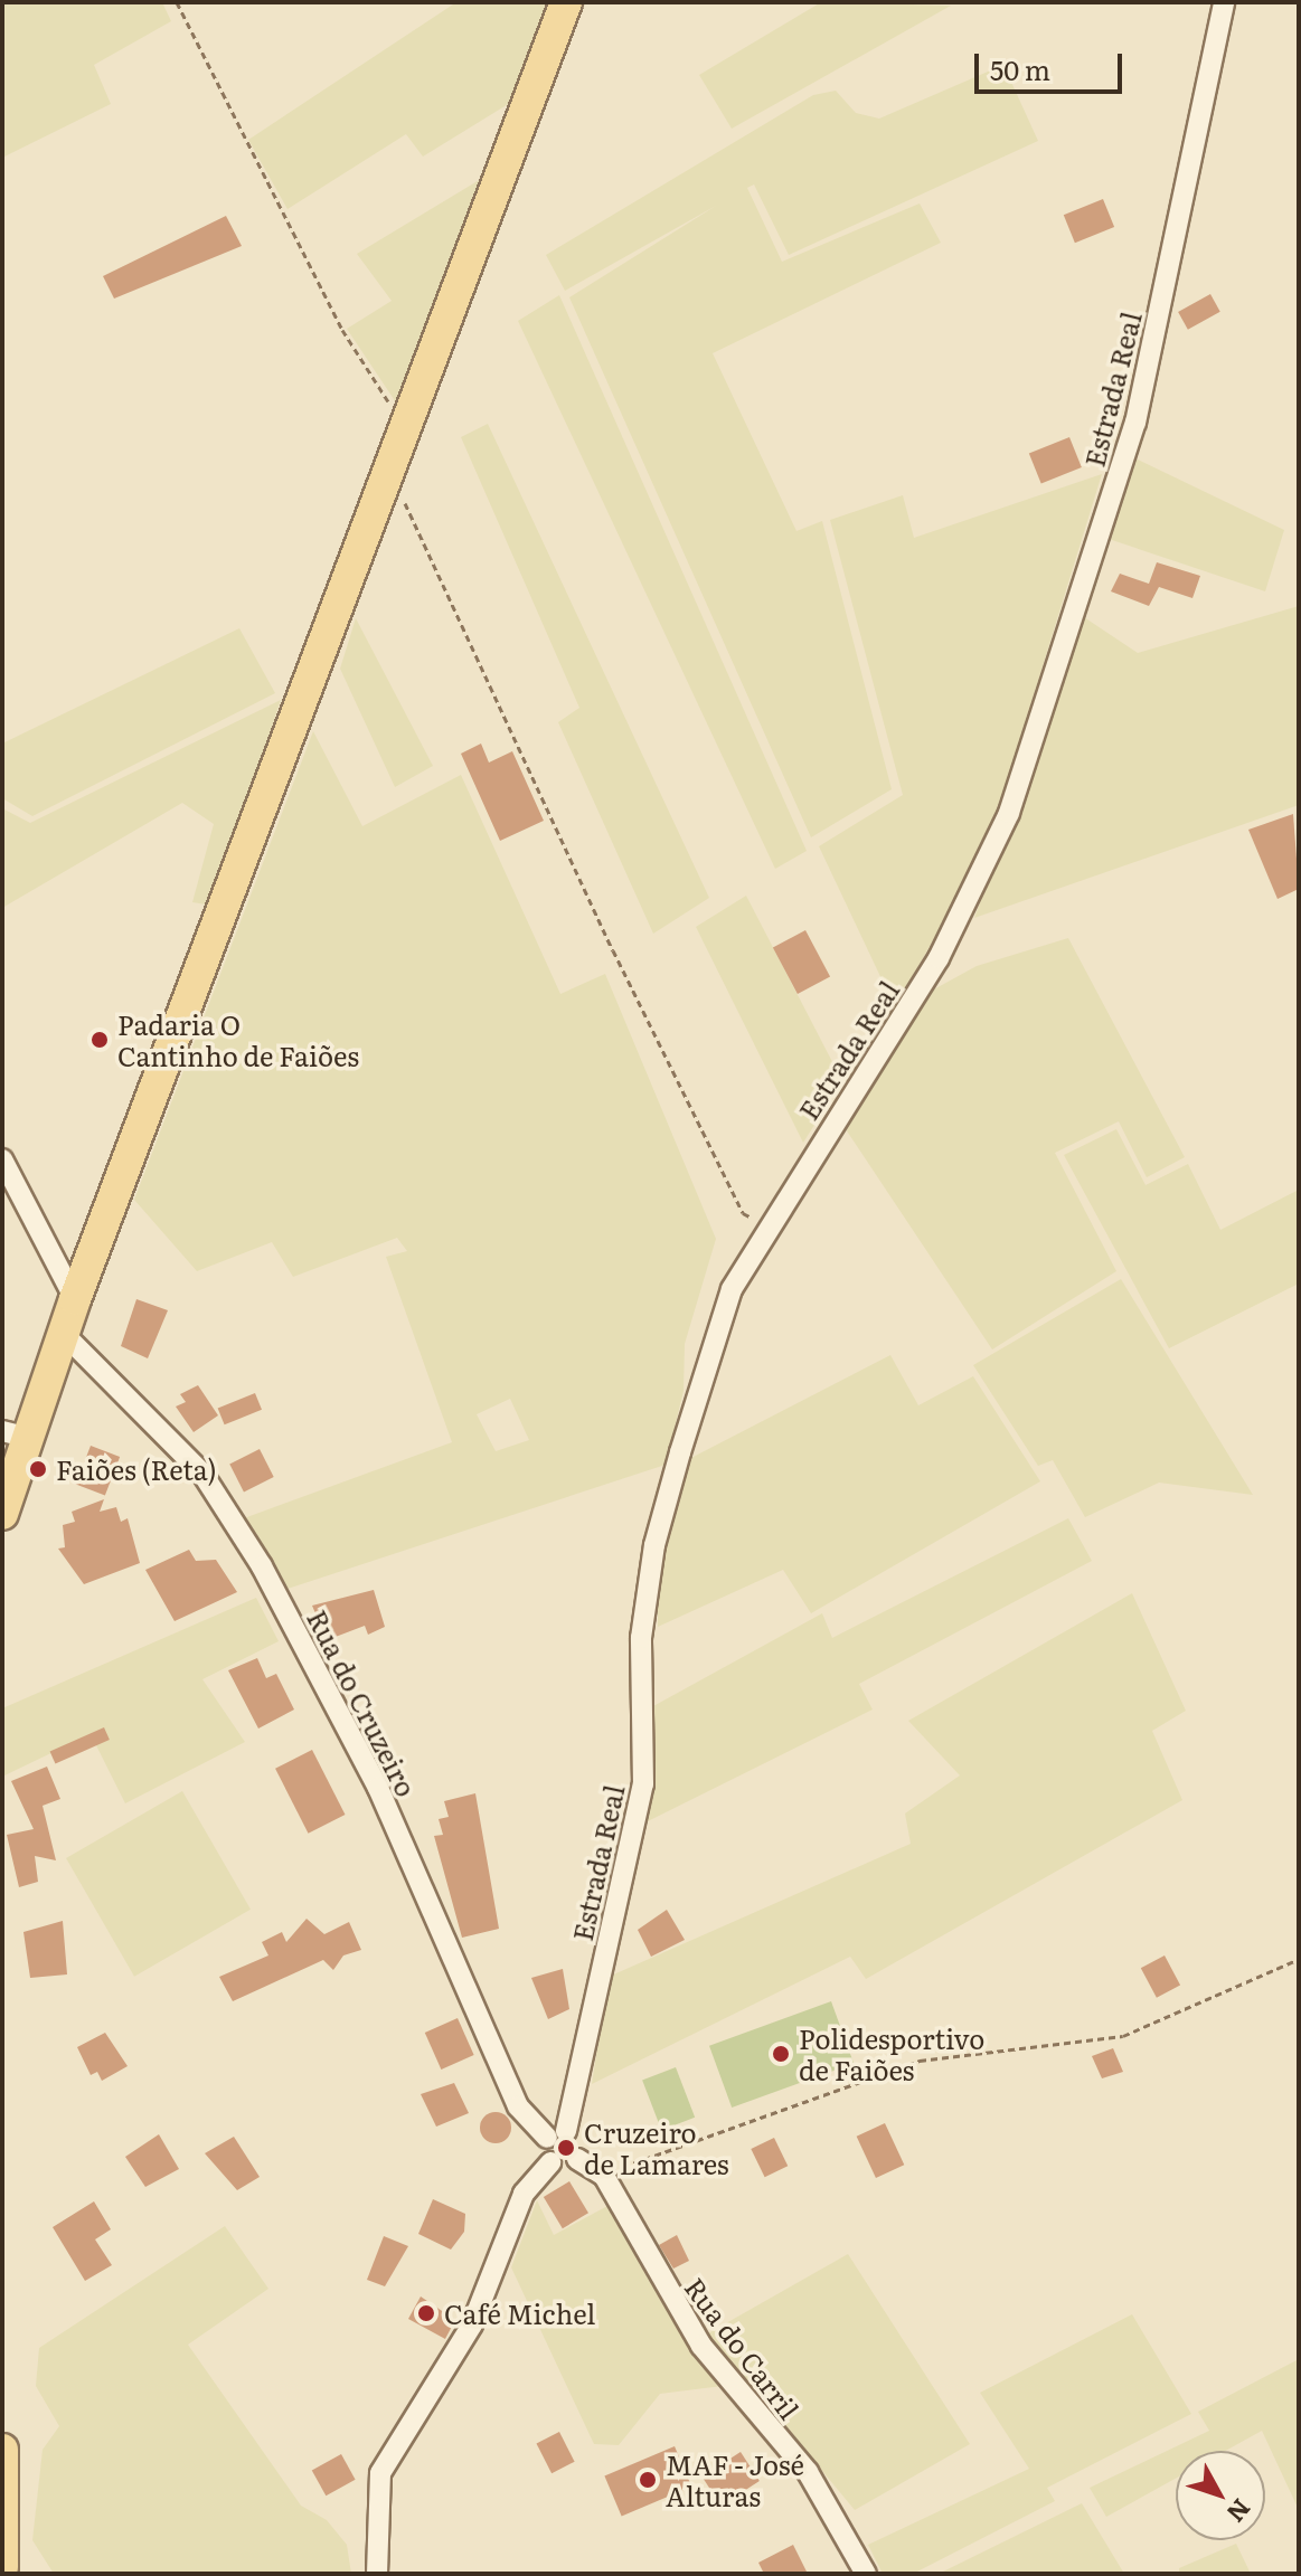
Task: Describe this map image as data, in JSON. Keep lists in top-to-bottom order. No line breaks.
{"streets":{"street":["Estrada Real","Rua do Cruzeiro","Rua do Carril"]},"crossings":[["Estrada Real","Rua do Cruzeiro"]],"places":["Padaria O Cantinho de Faiões","Faiões (Reta)","Polidesportivo de Faiões","Cruzeiro de Lamares","Café Michel","MAF - José Alturas"],"scale_bar":"50 m","north":"bottom right"}
